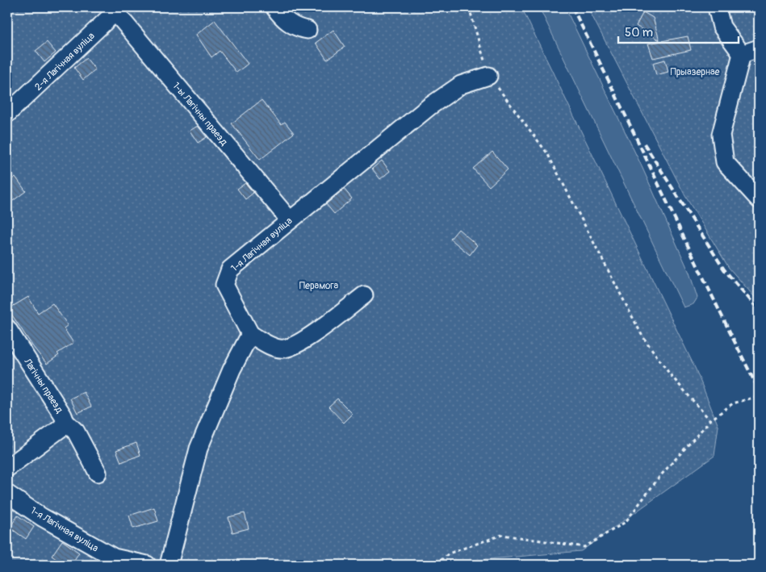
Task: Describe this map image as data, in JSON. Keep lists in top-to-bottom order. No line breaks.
{"streets":{"lane":["2-я Лагічная вуліца","1-ы Лагічны праезд","1-я Лагічная вуліца","Лагічны праезд"]},"crossings":[["2-я Лагічная вуліца","1-ы Лагічны праезд"],["1-ы Лагічны праезд","1-я Лагічная вуліца"]],"parks":["Прыазернае","Перамога"],"scale_bar":"50 m"}
